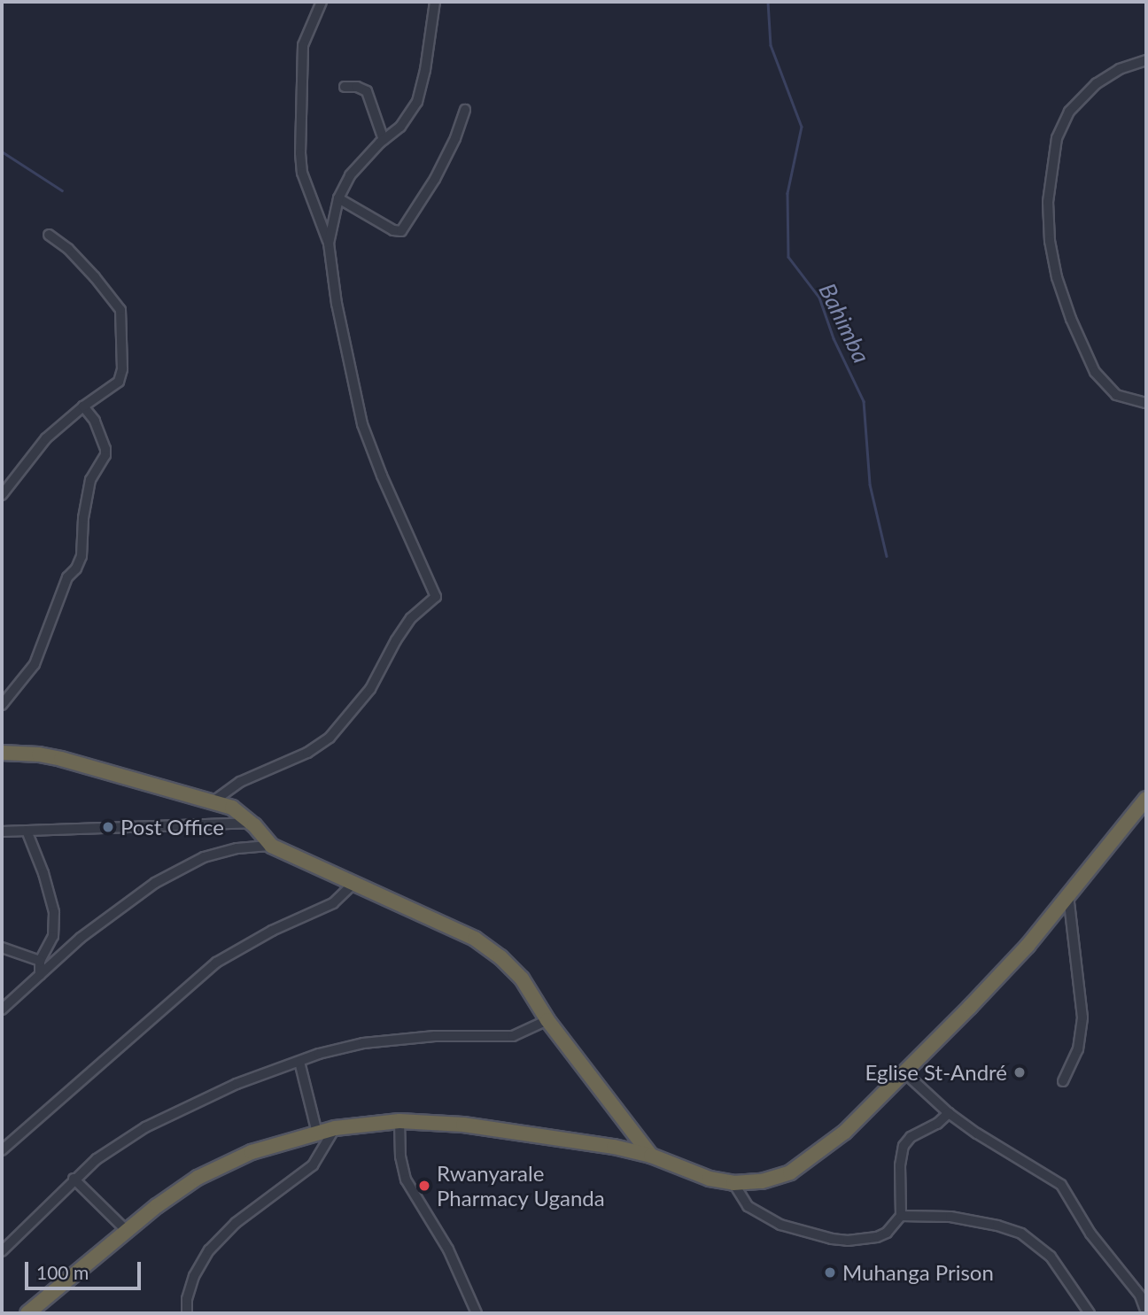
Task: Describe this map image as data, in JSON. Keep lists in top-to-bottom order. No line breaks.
{"water":["Bahimba"],"places":["Post Office","Eglise St-André","Rwanyarale Pharmacy Uganda","Muhanga Prison"],"scale_bar":"100 m"}
